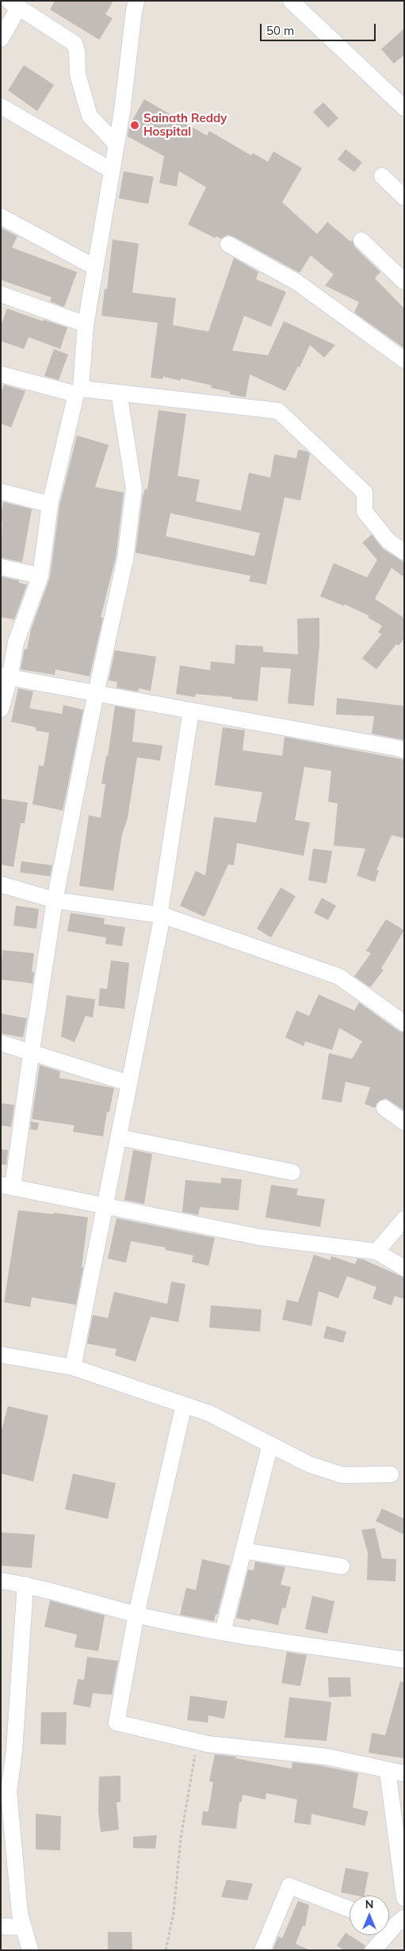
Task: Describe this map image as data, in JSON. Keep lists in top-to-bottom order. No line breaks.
{"places":["Sainath Reddy Hospital"],"scale_bar":"50 m","north":"top"}
